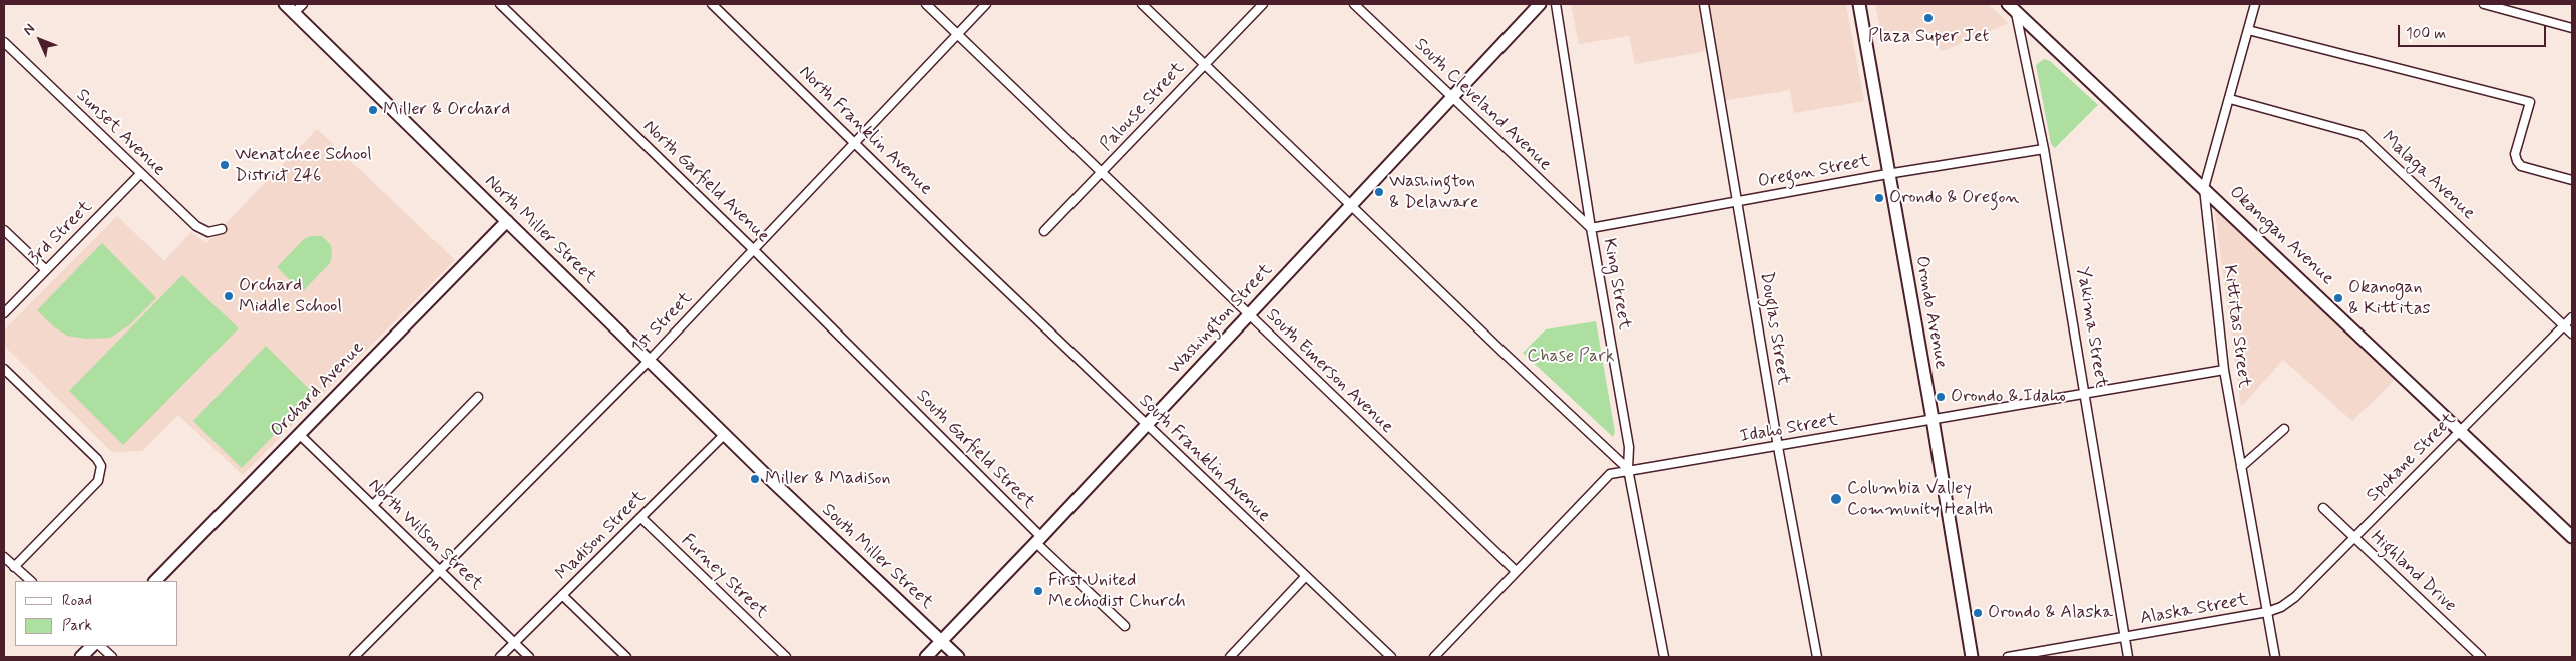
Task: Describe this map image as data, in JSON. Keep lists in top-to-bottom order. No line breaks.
{"streets":{"street":["South Cleveland Avenue","Palouse Street","North Franklin Avenue","Sunset Avenue","Oregon Street","Malaga Avenue","North Garfield Avenue","North Miller Street","3rd Street","Okanogan Avenue","King Street","Orondo Avenue","Washington Street","1st Street","Kittitas Street","Yakima Street","Douglas Street","South Emerson Avenue","Orchard Avenue","Idaho Street","South Garfield Street","Spokane Street","South Franklin Avenue","North Wilson Street","Madison Street","South Miller Street","Highland Drive","Furney Street","Alaska Street"]},"crossings":[["South Cleveland Avenue","Oregon Street"],["South Cleveland Avenue","King Street"],["South Cleveland Avenue","Washington Street"],["Palouse Street","South Emerson Avenue"],["North Franklin Avenue","1st Street"],["North Franklin Avenue","South Franklin Avenue"],["Sunset Avenue","3rd Street"],["Oregon Street","King Street"],["Oregon Street","Orondo Avenue"],["Oregon Street","Yakima Street"],["Oregon Street","Douglas Street"],["Malaga Avenue","Kittitas Street"],["Malaga Avenue","Spokane Street"],["North Garfield Avenue","1st Street"],["North Garfield Avenue","South Garfield Street"],["North Miller Street","1st Street"],["North Miller Street","Orchard Avenue"],["North Miller Street","Madison Street"],["North Miller Street","South Miller Street"],["Okanogan Avenue","Kittitas Street"],["Okanogan Avenue","Yakima Street"],["Okanogan Avenue","Spokane Street"],["King Street","Idaho Street"],["Orondo Avenue","Idaho Street"],["Washington Street","South Emerson Avenue"],["Washington Street","South Garfield Street"],["Washington Street","South Franklin Avenue"],["Washington Street","South Miller Street"],["1st Street","South Emerson Avenue"],["1st Street","North Wilson Street"],["Kittitas Street","Idaho Street"],["Kittitas Street","Spokane Street"],["Kittitas Street","Alaska Street"],["Yakima Street","Idaho Street"],["Yakima Street","Alaska Street"],["Douglas Street","Idaho Street"],["South Emerson Avenue","Idaho Street"],["Orchard Avenue","North Wilson Street"],["Spokane Street","Highland Drive"],["Spokane Street","Alaska Street"],["North Wilson Street","Madison Street"],["Madison Street","Furney Street"]],"parks":["Chase Park"],"places":["Plaza Super Jet","Miller & Orchard","Wenatchee School District 246","Washington & Delaware","Orondo & Oregon","Orchard Middle School","Okanogan & Kittitas","Orondo & Idaho","Miller & Madison","Columbia Valley Community Health","First United Mechodist Church","Orondo & Alaska"],"legend":["Road","Park"],"scale_bar":"100 m","north":"top left"}
